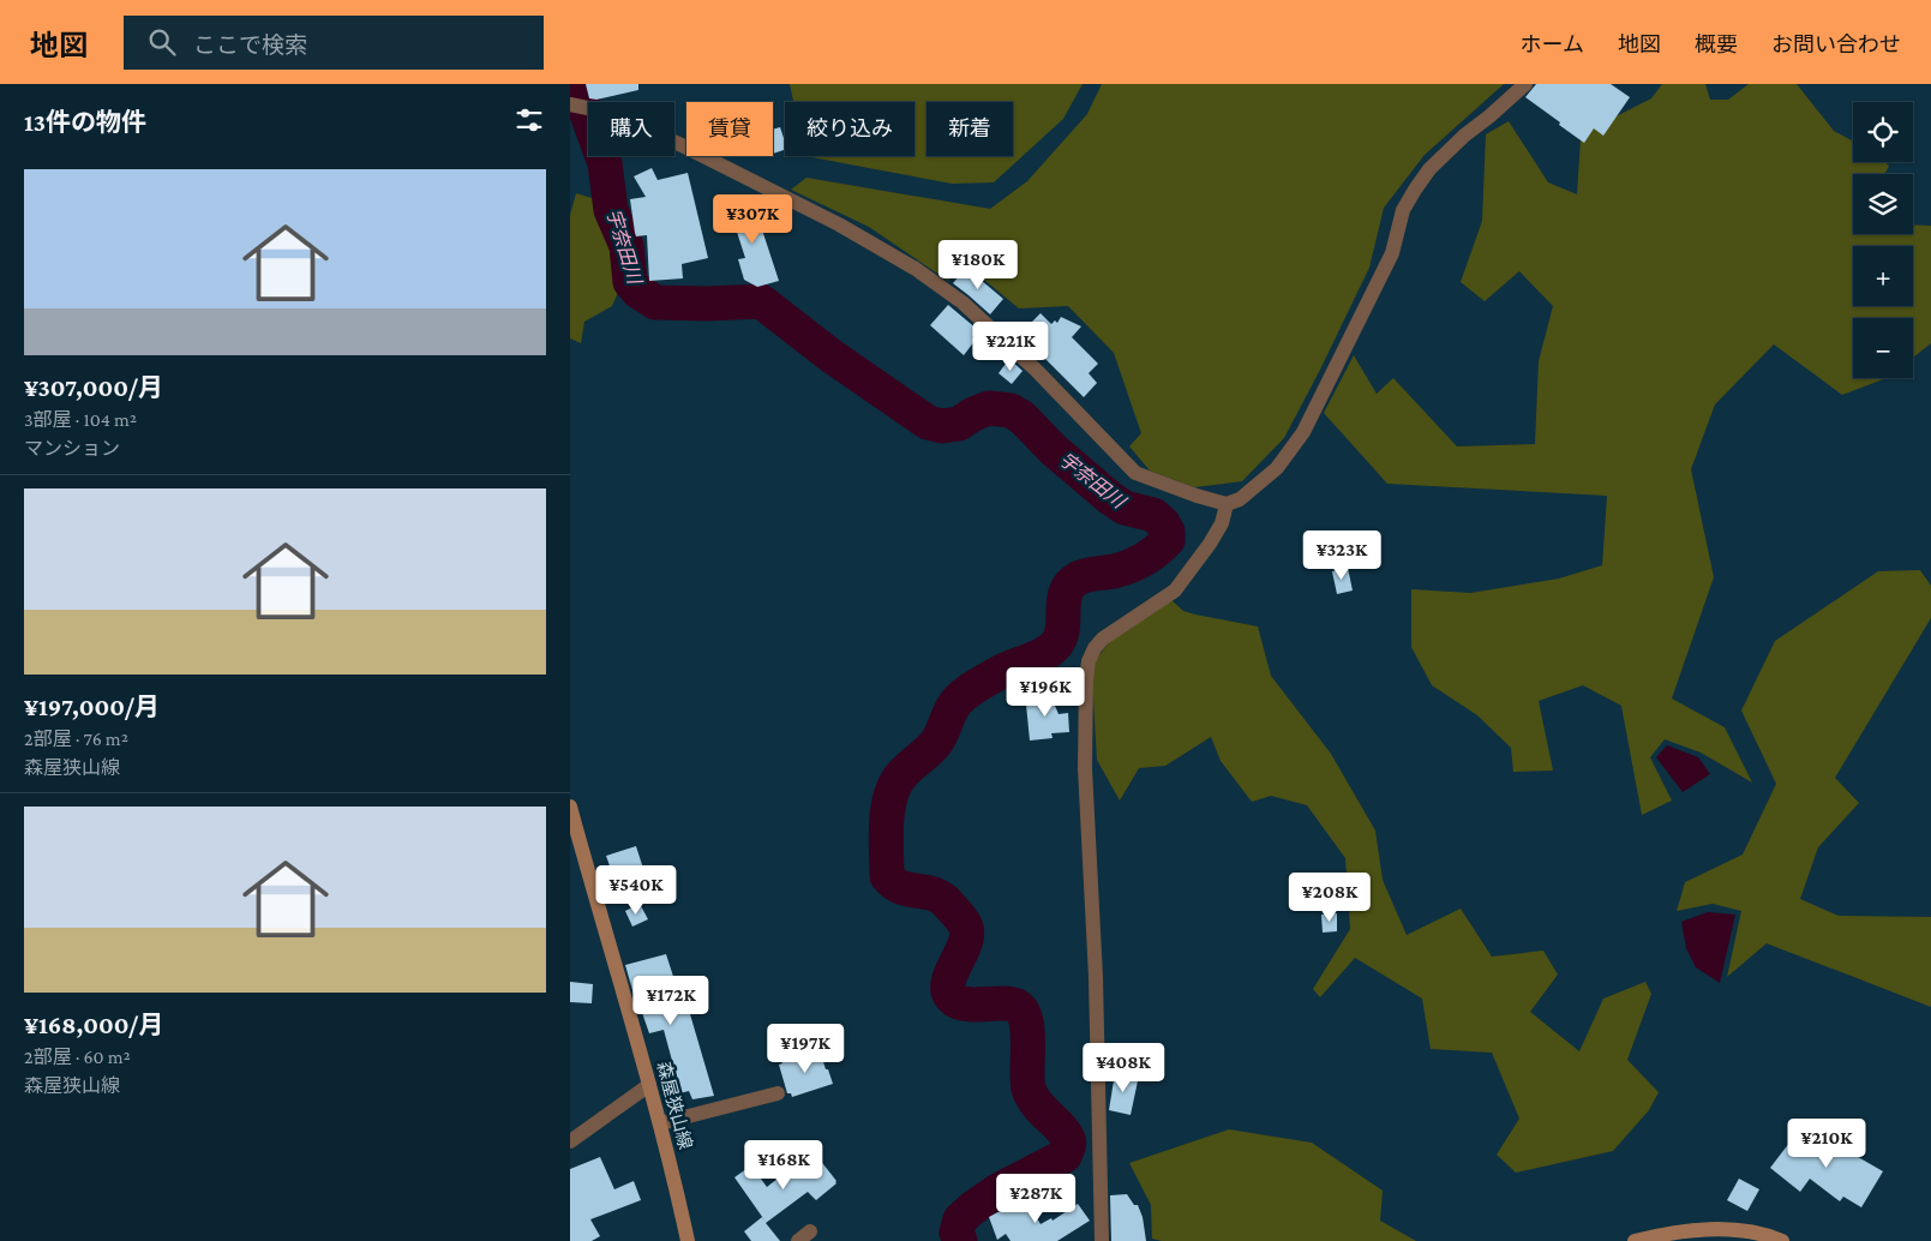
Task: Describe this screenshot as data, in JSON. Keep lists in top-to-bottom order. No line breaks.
{"streets":{"main road":["森屋狭山線"]},"water":["宇奈田川"],"page":{"header":"地図","search":"ここで検索","nav":["ホーム","地図","概要","お問い合わせ"],"heading":"13件の物件","map_buttons":["+","−"],"chip":["購入","賃貸","絞り込み","新着"],"list":[{"name":"¥307,000/月","note":"3部屋 · 104 m² · マンション"},{"name":"¥197,000/月","note":"2部屋 · 76 m² · 森屋狭山線"},{"name":"¥168,000/月","note":"2部屋 · 60 m² · 森屋狭山線"}],"price":["¥307K","¥180K","¥221K","¥323K","¥196K","¥540K","¥208K","¥172K","¥197K","¥408K","¥210K","¥168K","¥287K"]}}
